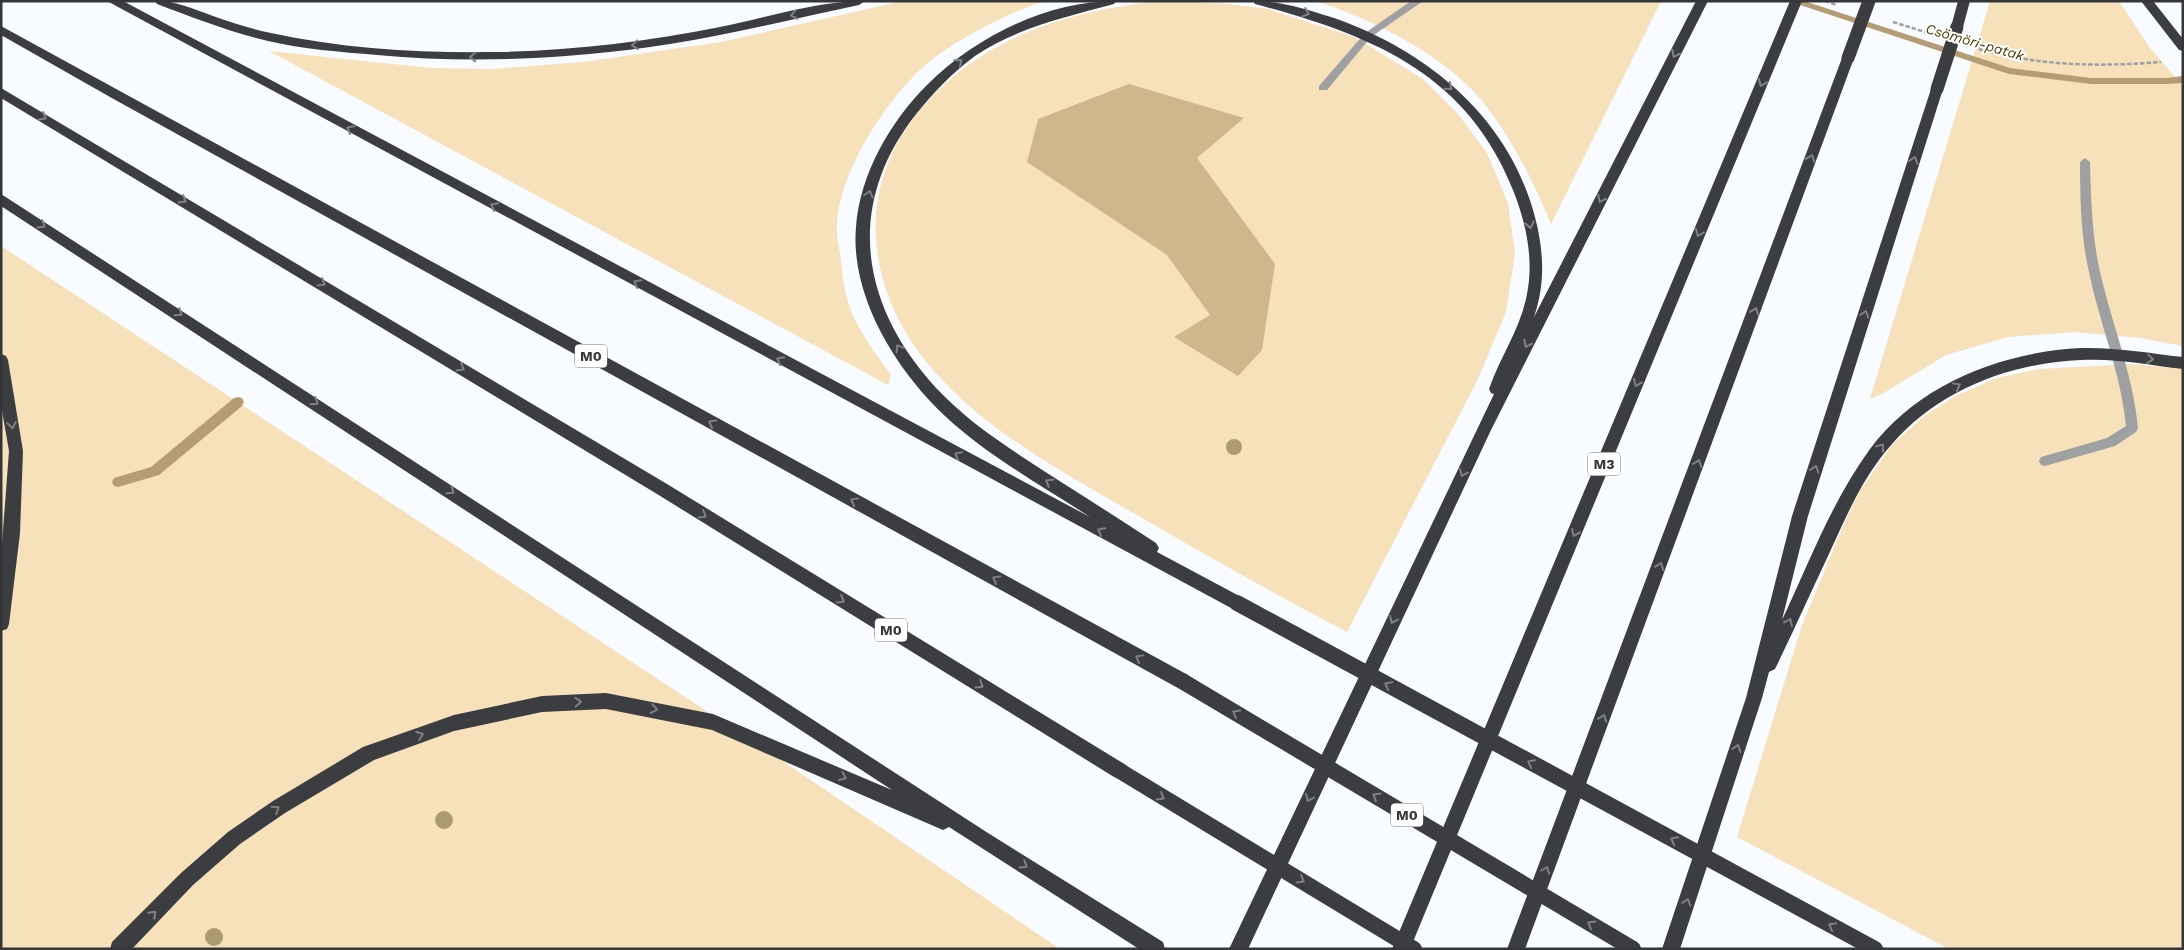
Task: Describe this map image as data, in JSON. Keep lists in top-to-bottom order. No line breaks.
{"streets":{"highway":["M0","M3"]},"water":["Csömöri-patak"]}
